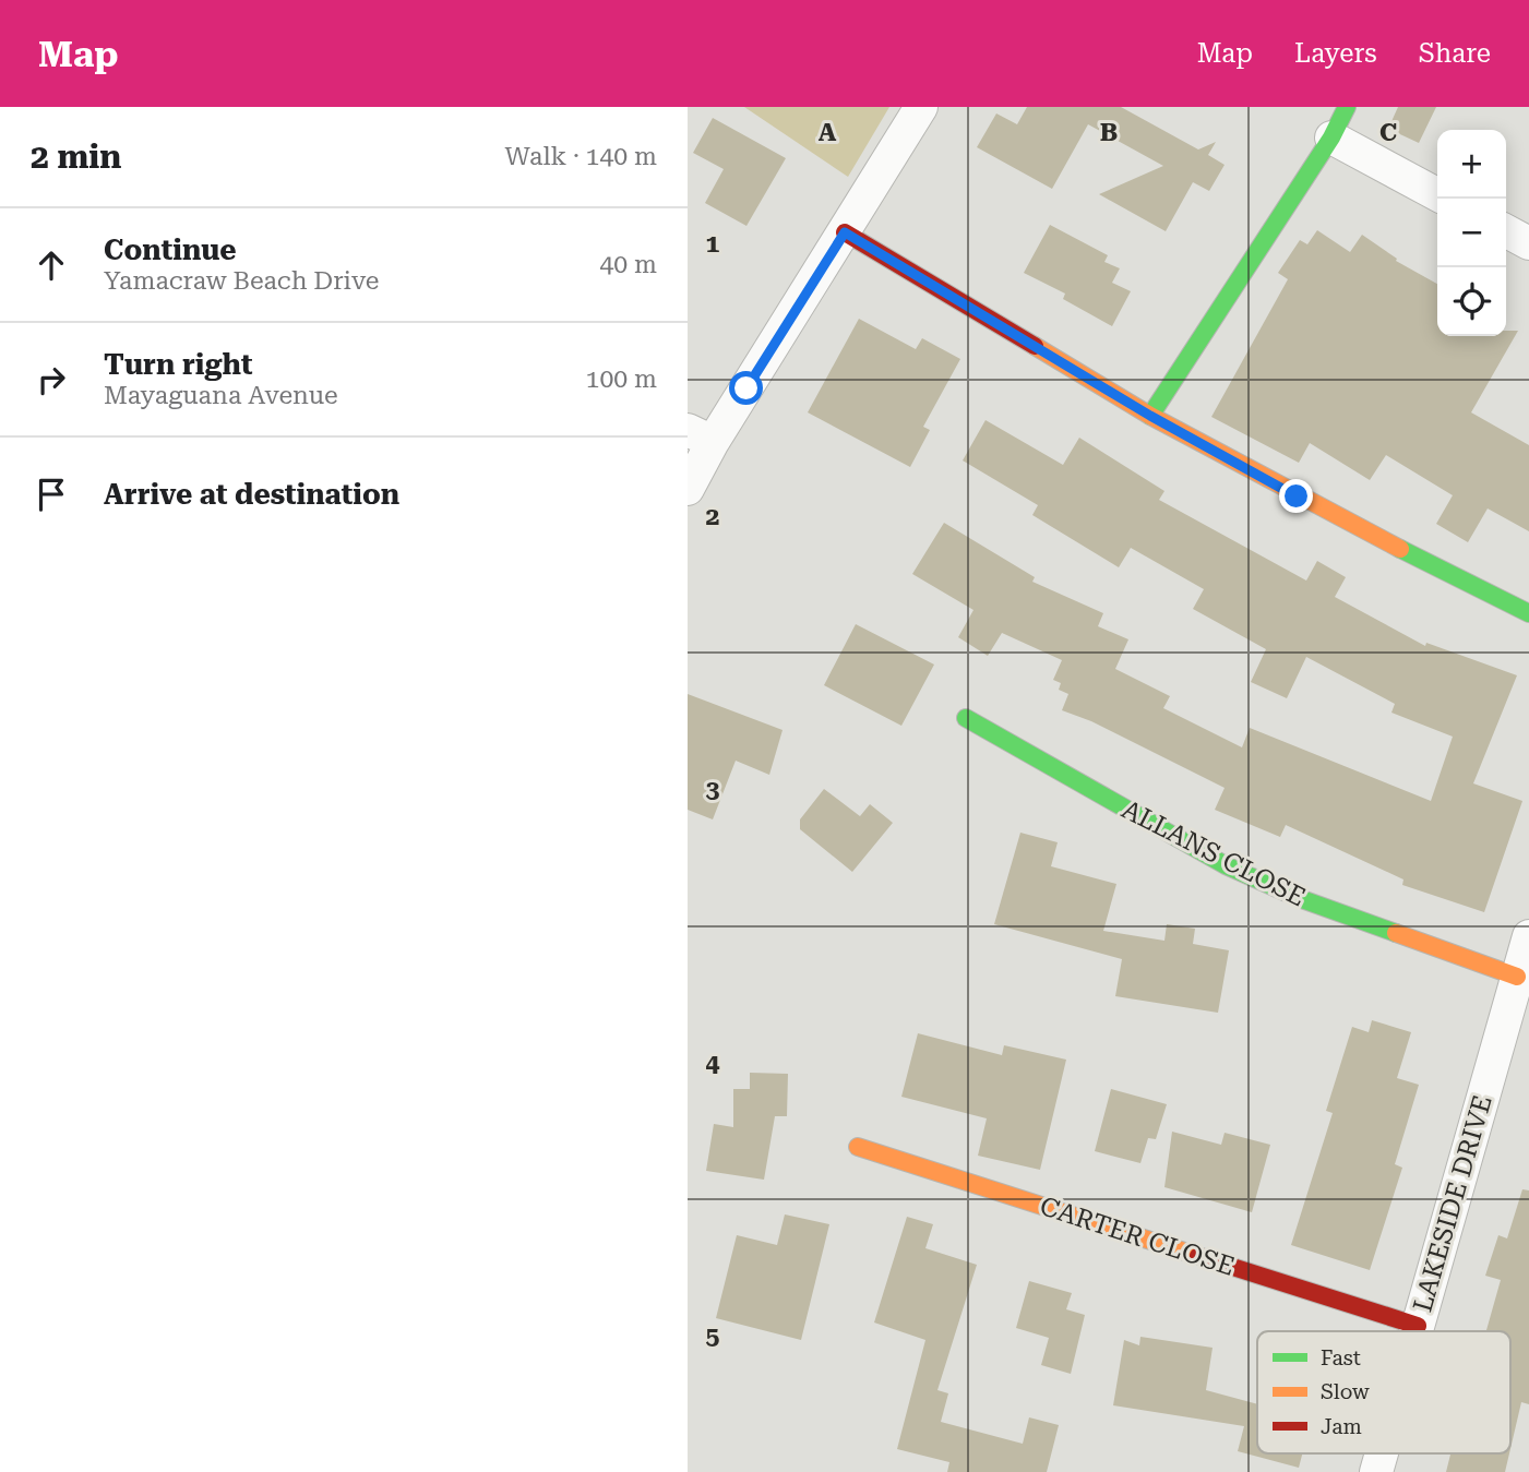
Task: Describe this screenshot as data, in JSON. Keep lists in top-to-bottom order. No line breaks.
{"streets":{"street":["ALLANS CLOSE","LAKESIDE DRIVE","CARTER CLOSE"]},"crossings":[["ALLANS CLOSE","LAKESIDE DRIVE"],["LAKESIDE DRIVE","CARTER CLOSE"]],"legend":["Fast","Slow","Jam"],"page":{"header":"Map","nav":["Map","Layers","Share"],"heading":["2 min","Walk · 140 m"],"map_buttons":["+","−"],"list":[["Continue","Yamacraw Beach Drive","40 m"],["Turn right","Mayaguana Avenue","100 m"],"Arrive at destination"]},"grid":{"columns":["A","B","C"],"rows":["1","2","3","4","5"]}}
